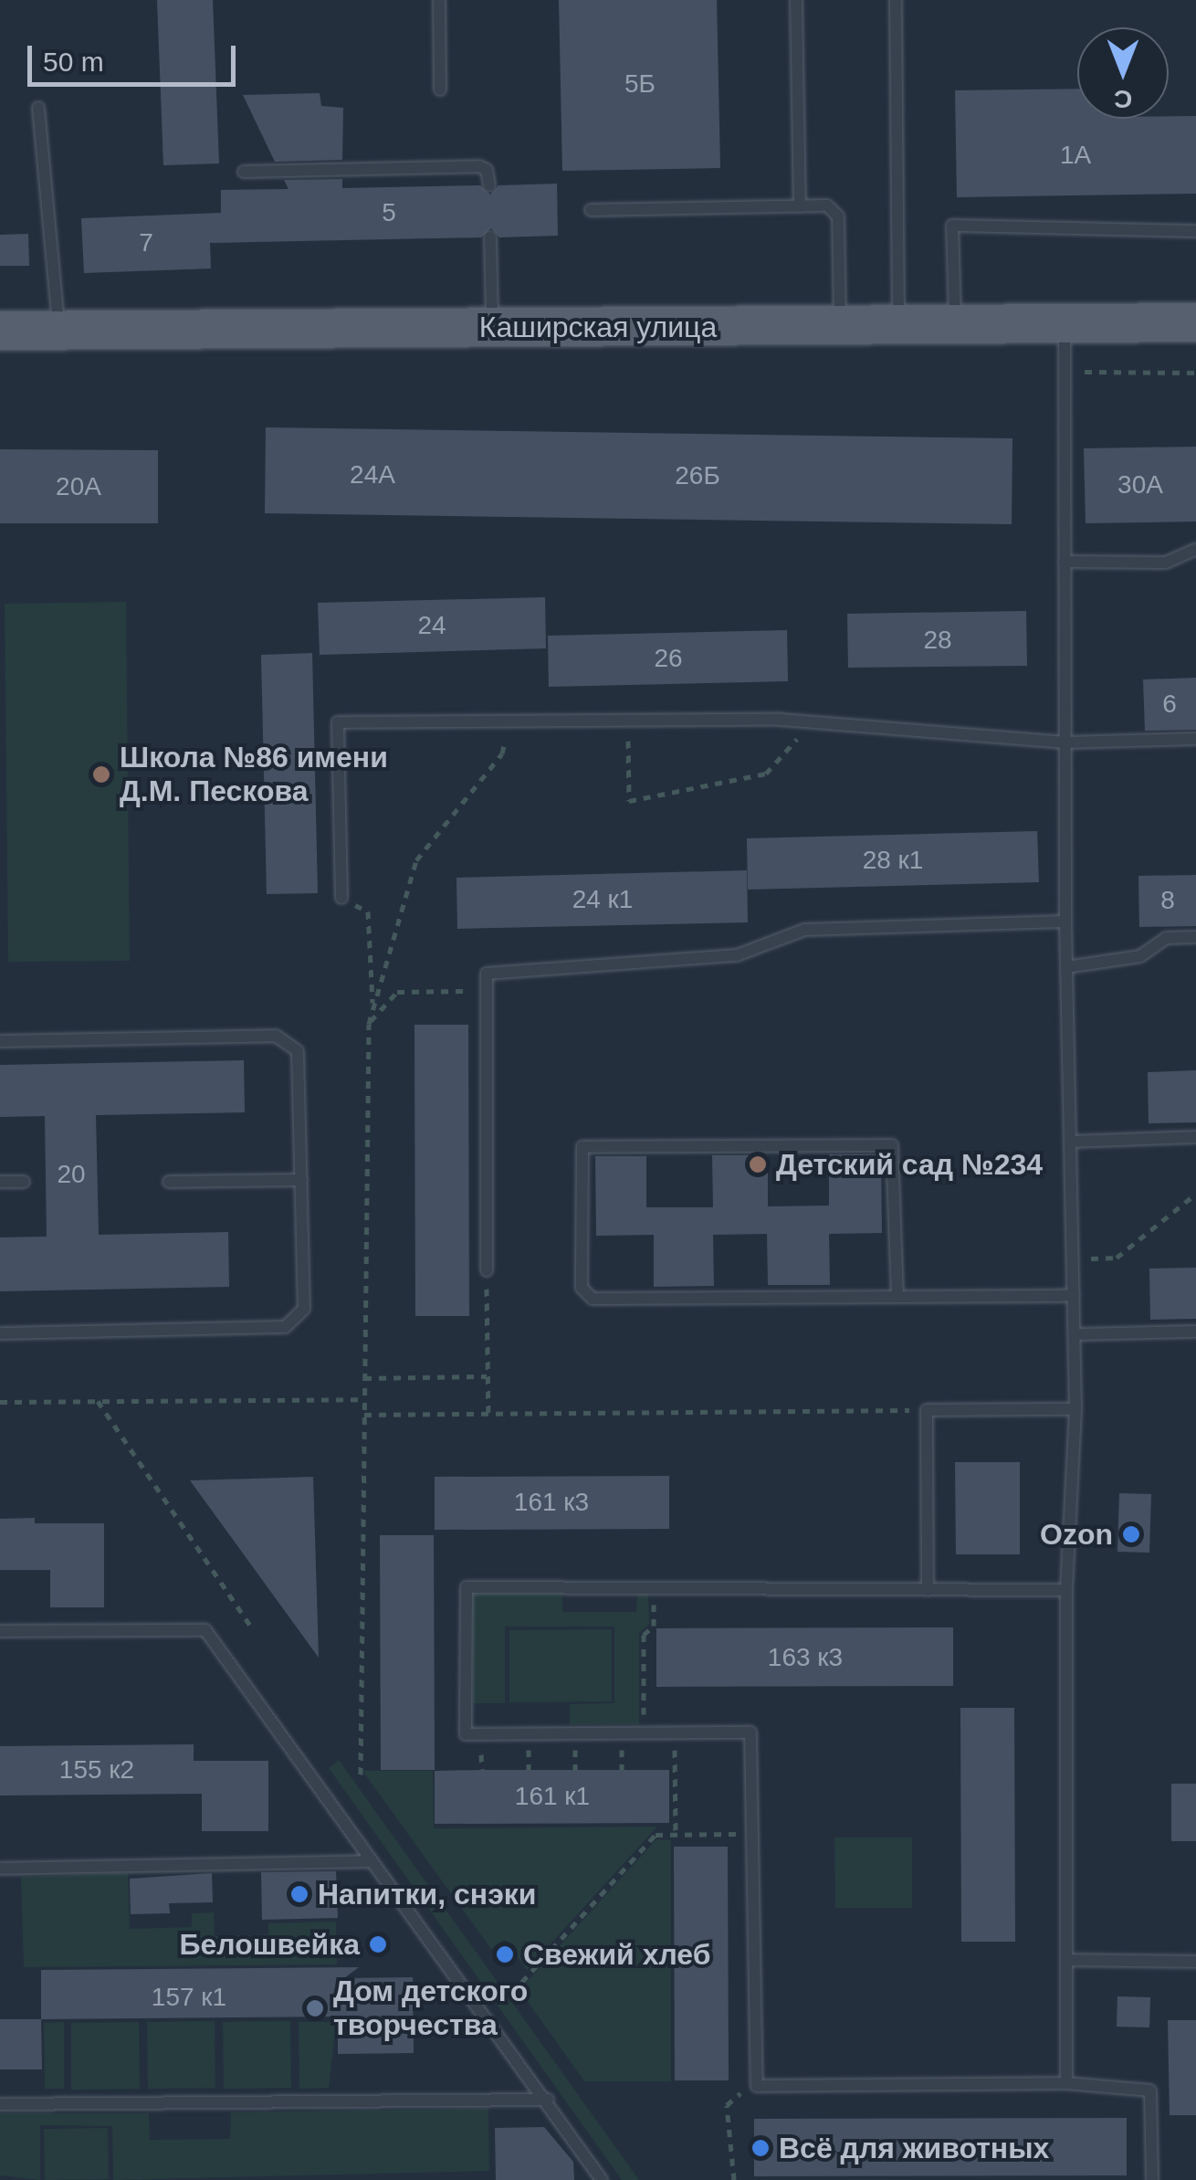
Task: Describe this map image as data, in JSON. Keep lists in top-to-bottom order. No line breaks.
{"streets":{"main road":["Каширская улица"]},"places":["Школа №86 имени Д.М. Пескова","Детский сад №234","Ozon","Напитки, снэки","Белошвейка","Свежий хлеб","Дом детского творчества","Всё для животных"],"house_numbers":["5Б","1А","5","7","24А","26Б","30А","20А","24","28","26","6","28 к1","24 к1","8","20","161 к3","163 к3","155 к2","161 к1","157 к1"],"scale_bar":"50 m","north":"bottom"}
